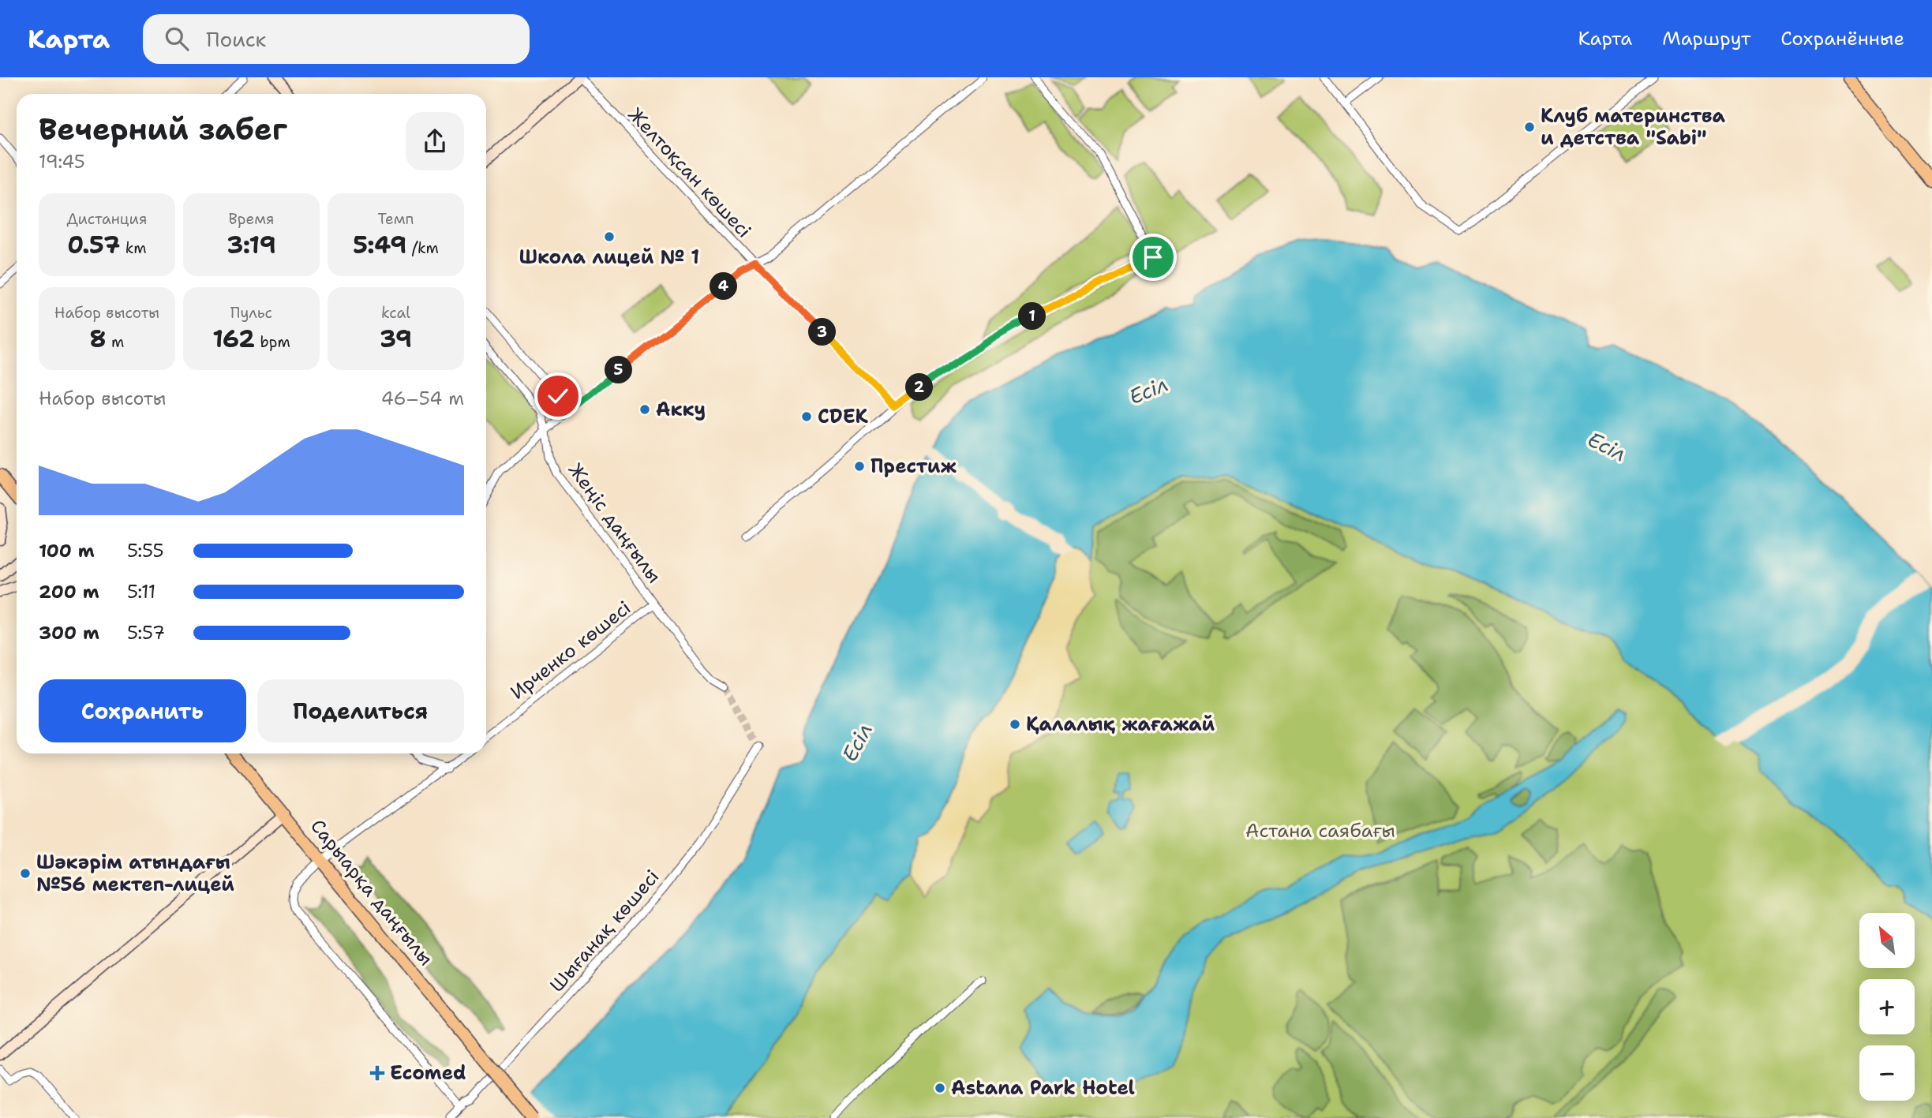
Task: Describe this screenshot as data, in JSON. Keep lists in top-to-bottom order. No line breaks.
{"streets":{"main road":["Сарыарқа даңғылы"],"street":["Желтоқсан көшесі","Жеңіс даңғылы","Ирченко көшесі","Шығанақ көшесі"]},"crossings":[["Жеңіс даңғылы","Ирченко көшесі"]],"water":["Есіл"],"parks":["Астана саябағы"],"places":{"other":["Клуб материнства и детства \"Sabi\"","Школа лицей № 1","Акку","CDEK","Престиж","Қалалық жағажай","Шәкәрім атындағы №56 мектеп-лицей","Astana Park Hotel"],"health":["Ecomed"]},"north":"top left","page":{"header":"Карта","search":"Поиск","nav":["Карта","Маршрут","Сохранённые"],"heading":["Вечерний забег","19:45"],"stats":[["Дистанция","0.57 km"],["Время","3:19"],["Темп","5:49 /km"],["Набор высоты","8 m"],["Пульс","162 bpm"],["kcal","39"]],"pins":["4","1","3","5","2"],"chart":["Набор высоты","46–54 m"],"list":[{"name":"100 m","note":"5:55"},{"name":"200 m","note":"5:11"},{"name":"300 m","note":"5:57"}],"buttons":["Сохранить","Поделиться"],"map_buttons":["+","−"]}}
